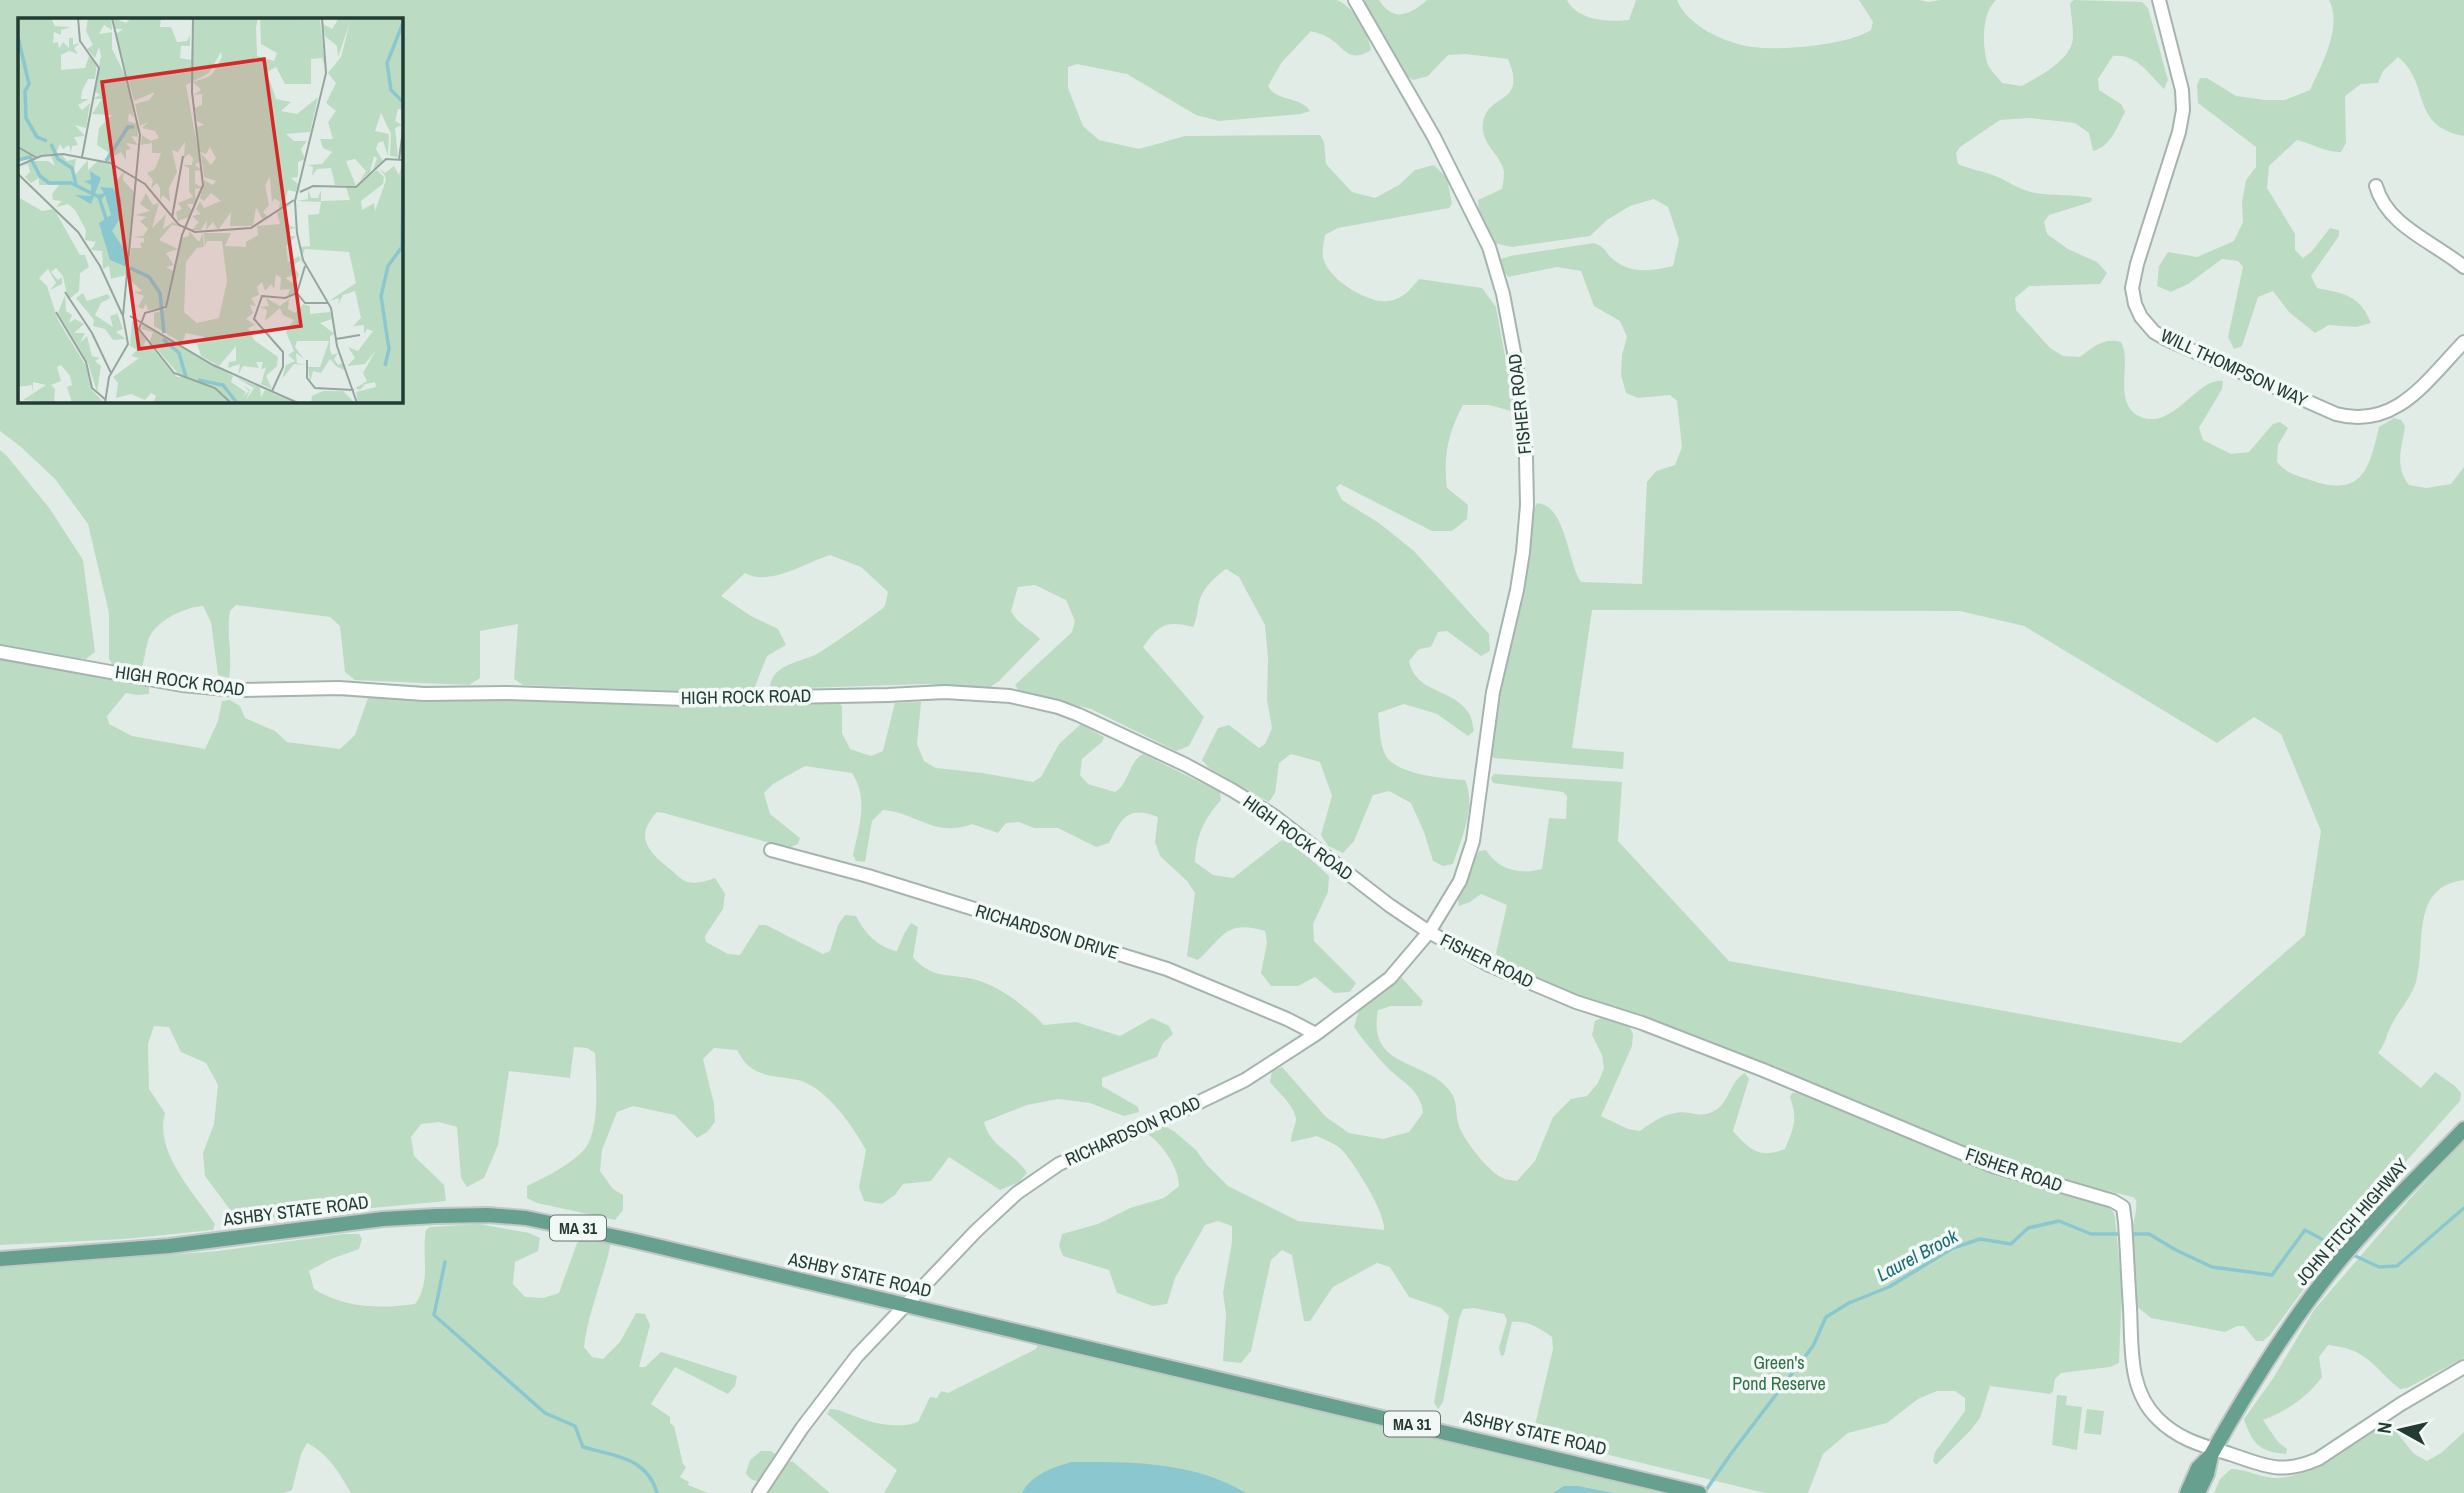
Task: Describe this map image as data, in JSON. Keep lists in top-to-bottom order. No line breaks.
{"streets":{"main road":["ASHBY STATE ROAD","JOHN FITCH HIGHWAY","MA 31"],"street":["WILL THOMPSON WAY","FISHER ROAD","HIGH ROCK ROAD","RICHARDSON DRIVE","RICHARDSON ROAD"]},"crossings":[["FISHER ROAD","HIGH ROCK ROAD"],["FISHER ROAD","RICHARDSON ROAD"],["FISHER ROAD","JOHN FITCH HIGHWAY"],["HIGH ROCK ROAD","RICHARDSON ROAD"],["RICHARDSON DRIVE","RICHARDSON ROAD"],["RICHARDSON ROAD","ASHBY STATE ROAD"]],"water":["Laurel Brook"],"parks":["Green's Pond Reserve"],"north":"left"}
